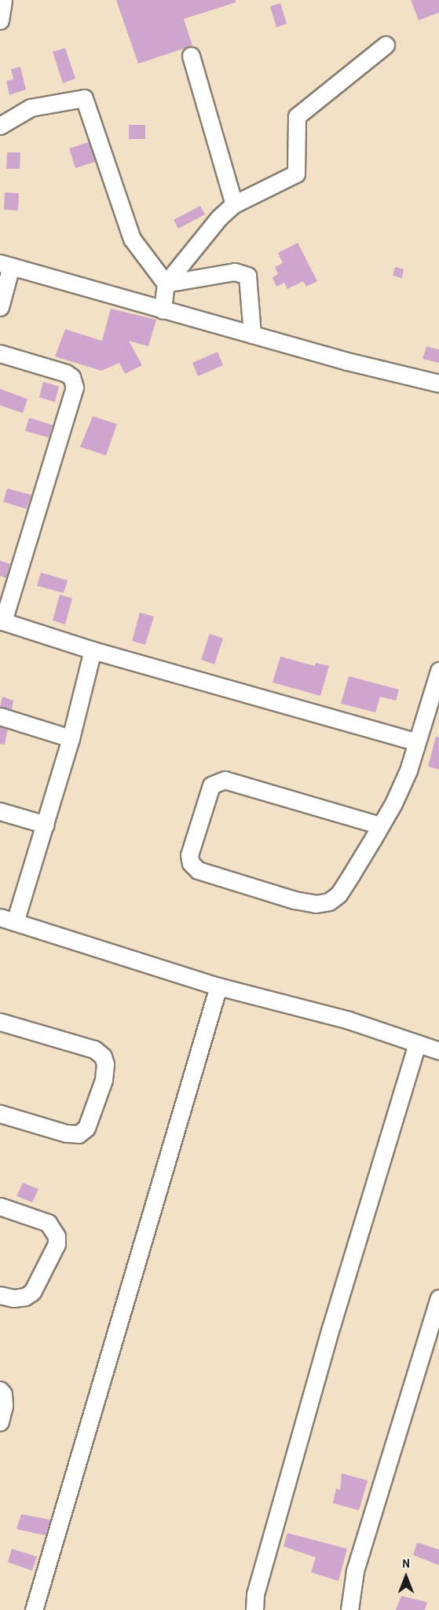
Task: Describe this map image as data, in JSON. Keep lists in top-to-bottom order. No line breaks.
{"north":"top"}
